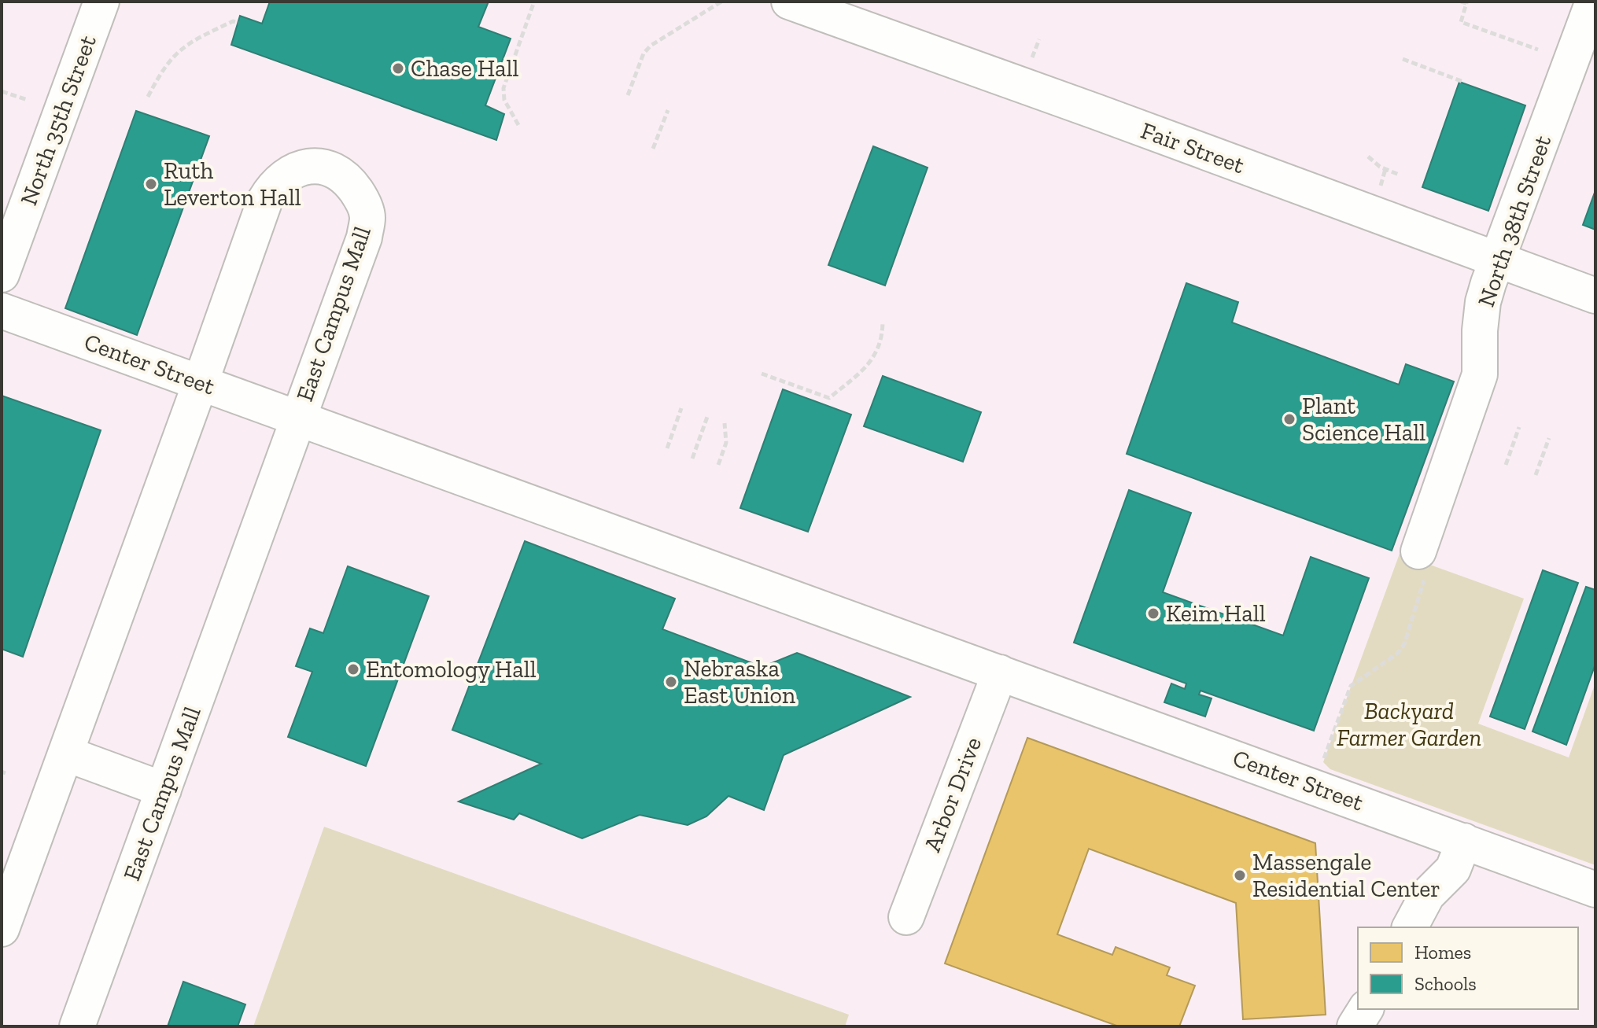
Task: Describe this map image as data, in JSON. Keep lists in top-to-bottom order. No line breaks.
{"streets":{"street":["North 35th Street","Fair Street","North 38th Street","East Campus Mall","Center Street","Arbor Drive"]},"crossings":[["Fair Street","North 38th Street"],["East Campus Mall","Center Street"],["Center Street","Arbor Drive"]],"parks":["Backyard Farmer Garden"],"places":["Chase Hall","Ruth Leverton Hall","Plant Science Hall","Keim Hall","Entomology Hall","Nebraska East Union","Massengale Residential Center"],"legend":["Homes","Schools"]}
